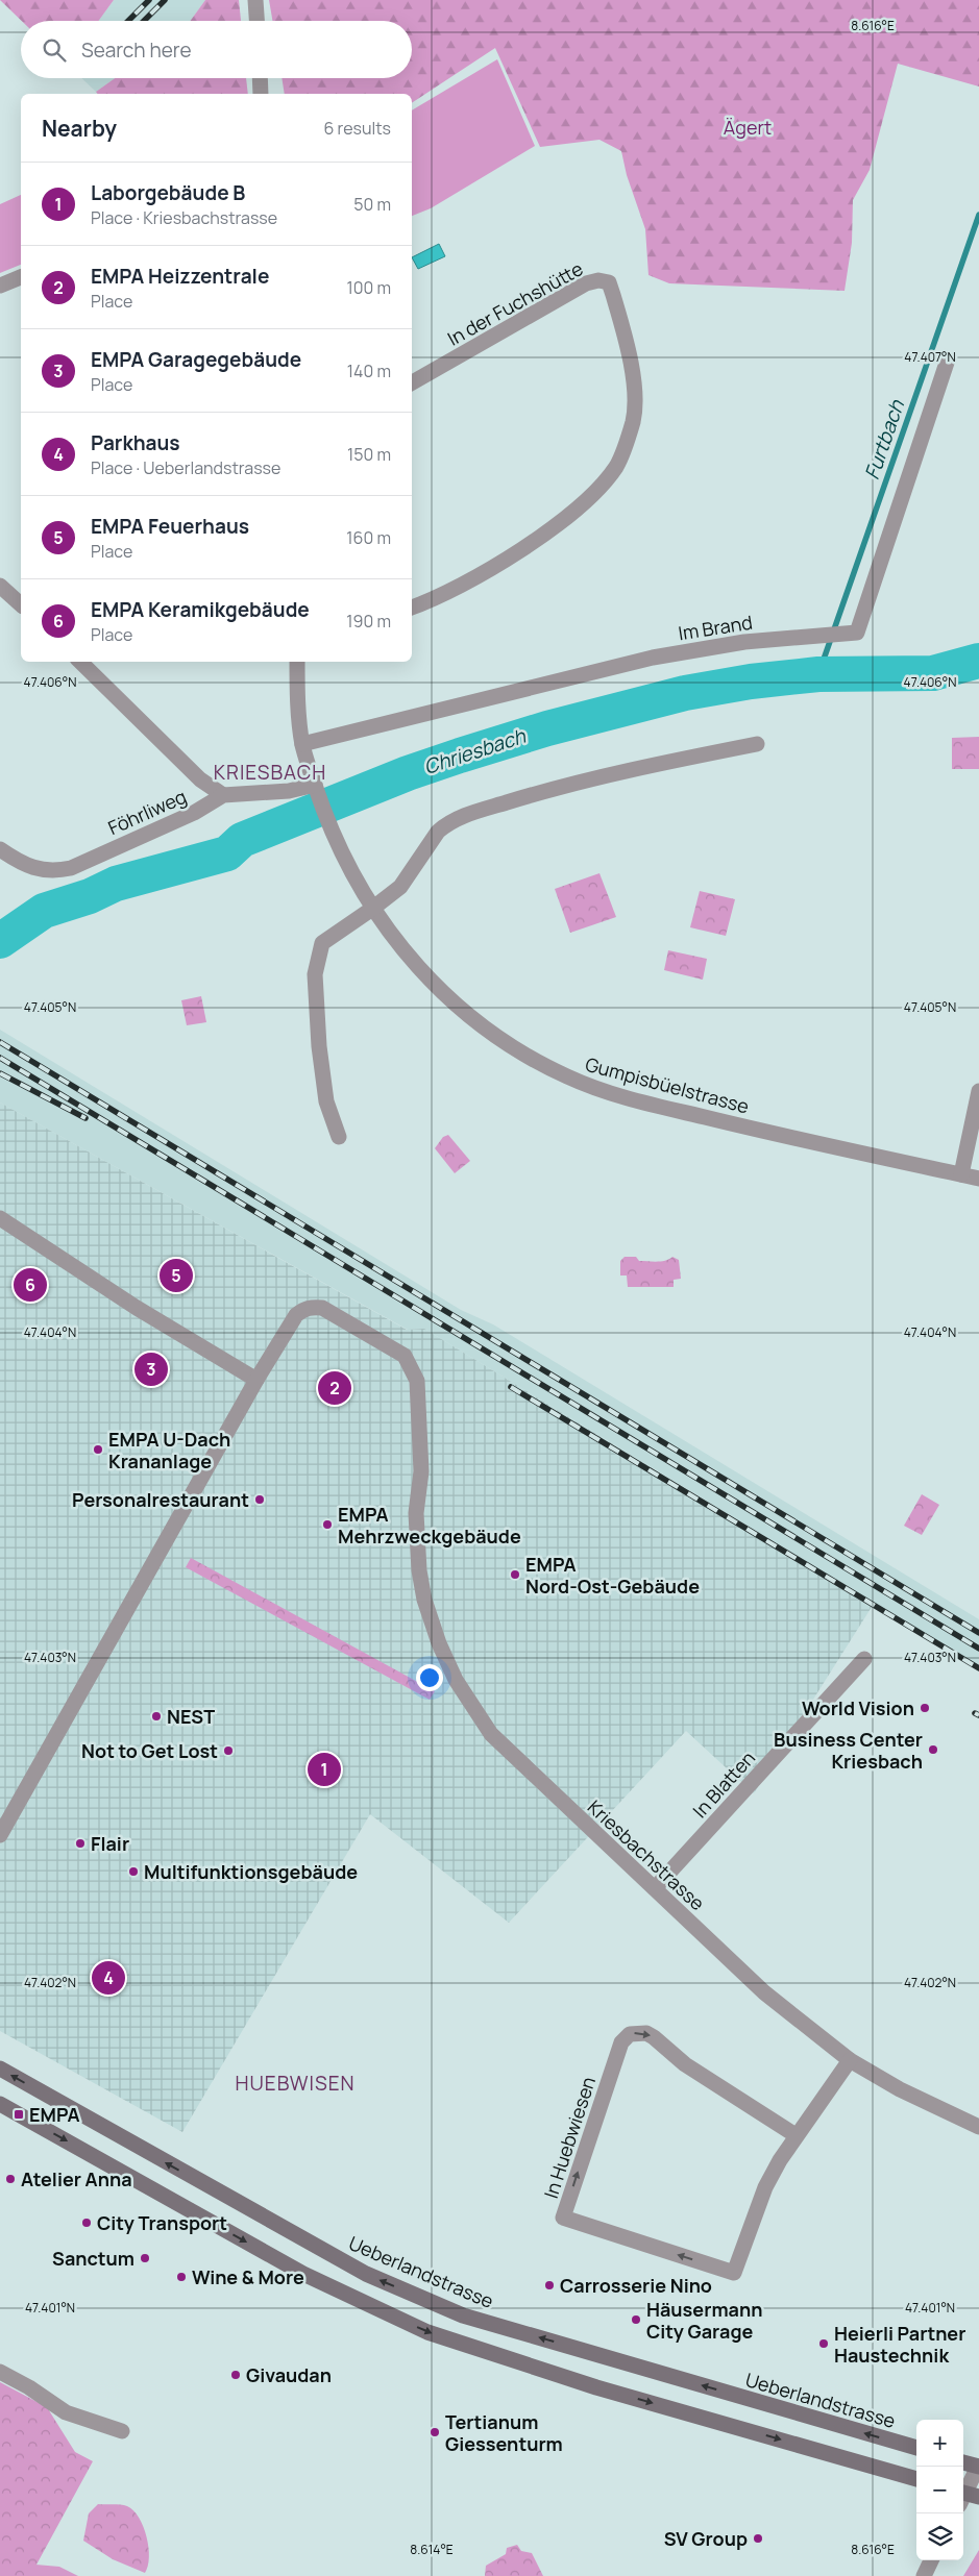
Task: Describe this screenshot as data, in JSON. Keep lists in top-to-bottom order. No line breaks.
{"streets":{"main road":["Ueberlandstrasse"],"street":["In der Fuchshütte","Im Brand","Föhrliweg","Gumpisbüelstrasse","In Blatten","Kriesbachstrasse","In Huebwiesen"]},"crossings":[["In Blatten","Kriesbachstrasse"],["Kriesbachstrasse","In Huebwiesen"]],"districts":["KRIESBACH","HUEBWISEN"],"water":["Furtbach","Chriesbach"],"parks":["Ägert"],"places":{"other":["EMPA U-Dach Krananlage","Personalrestaurant","EMPA Mehrzweckgebäude","EMPA Nord-Ost-Gebäude","World Vision","NEST","Business Center Kriesbach","Not to Get Lost","Flair","Multifunktionsgebäude","Atelier Anna","City Transport","Sanctum","Wine & More","Carrosserie Nino","Häusermann City Garage","Heierli Partner Haustechnik","Givaudan","Tertianum Giessenturm","SV Group"],"transit":["EMPA"]},"page":{"search":"Search here","heading":["Nearby","6 results"],"list":[{"mark":"1","name":"Laborgebäude B","note":"Place · Kriesbachstrasse","value":"50 m"},{"mark":"2","name":"EMPA Heizzentrale","note":"Place","value":"100 m"},{"mark":"3","name":"EMPA Garagegebäude","note":"Place","value":"140 m"},{"mark":"4","name":"Parkhaus","note":"Place · Ueberlandstrasse","value":"150 m"},{"mark":"5","name":"EMPA Feuerhaus","note":"Place","value":"160 m"},{"mark":"6","name":"EMPA Keramikgebäude","note":"Place","value":"190 m"}],"pins":["5","6","3","2","1","4"],"map_buttons":["+","−"]},"coordinates":["8.616°E","47.407°N","47.406°N","47.405°N","47.404°N","47.403°N","47.402°N","47.401°N","8.614°E"]}
